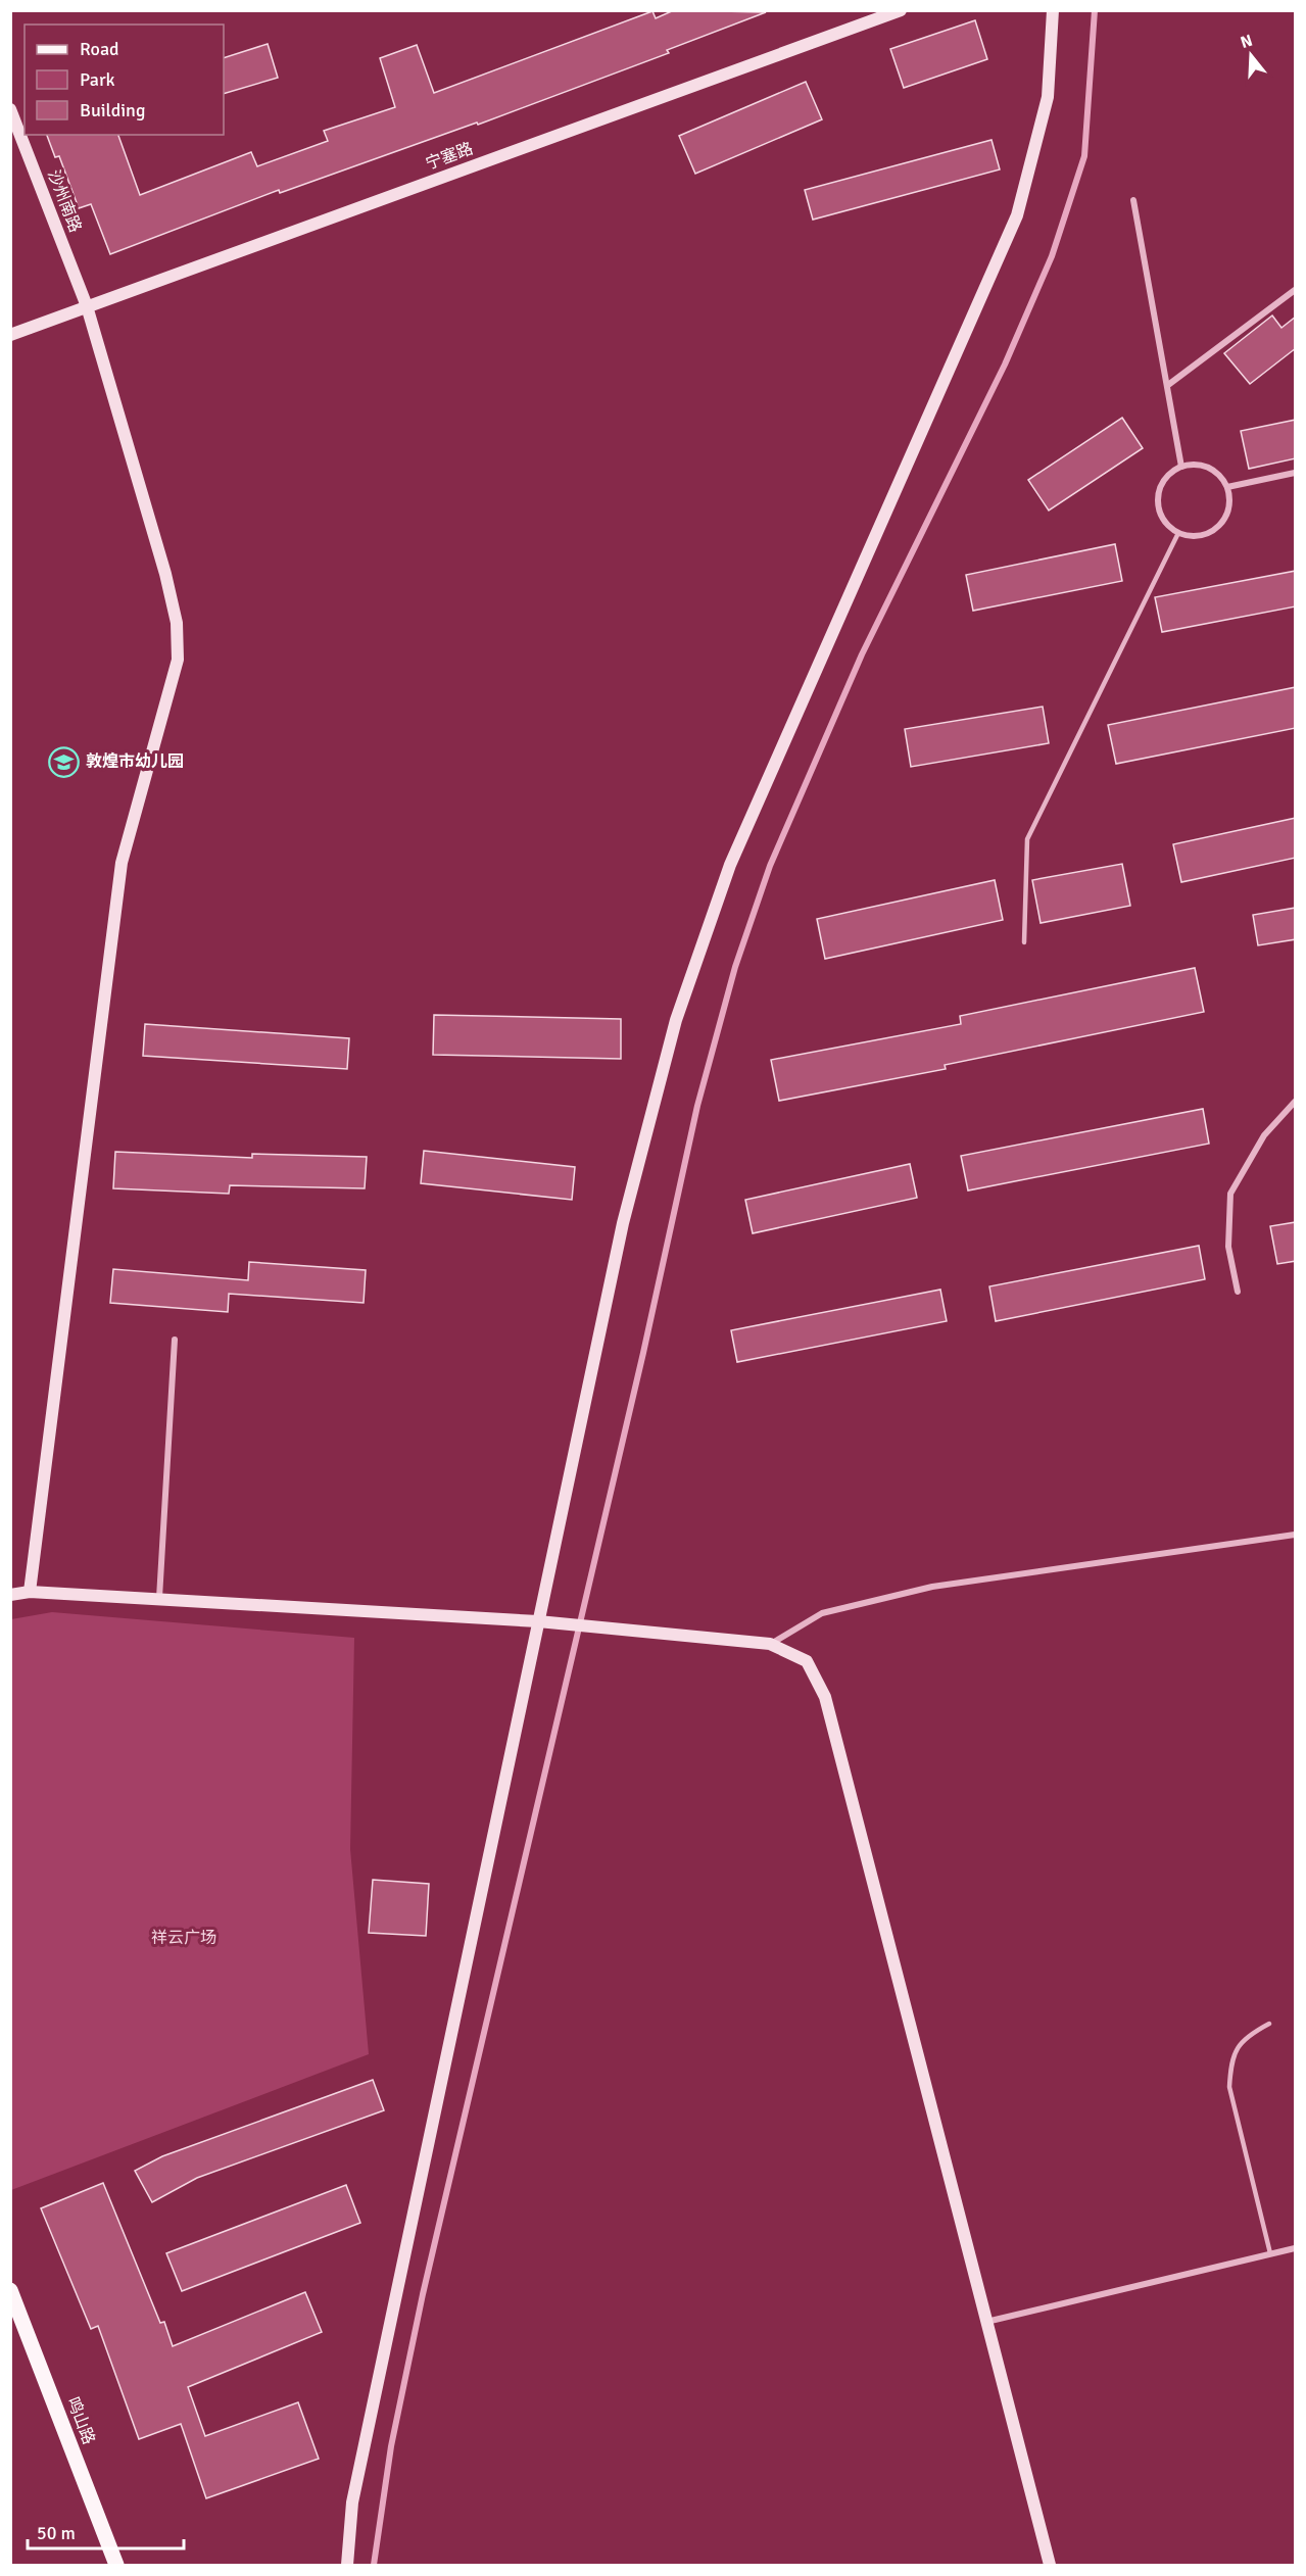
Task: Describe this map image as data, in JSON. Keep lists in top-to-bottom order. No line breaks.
{"streets":{"main road":["鸣山路"],"street":["宁塞路","沙州南路"]},"crossings":[["宁塞路","沙州南路"]],"parks":["祥云广场"],"places":{"school or university":["敦煌市幼儿园"]},"legend":["Road","Park","Building"],"scale_bar":"50 m","north":"top"}
